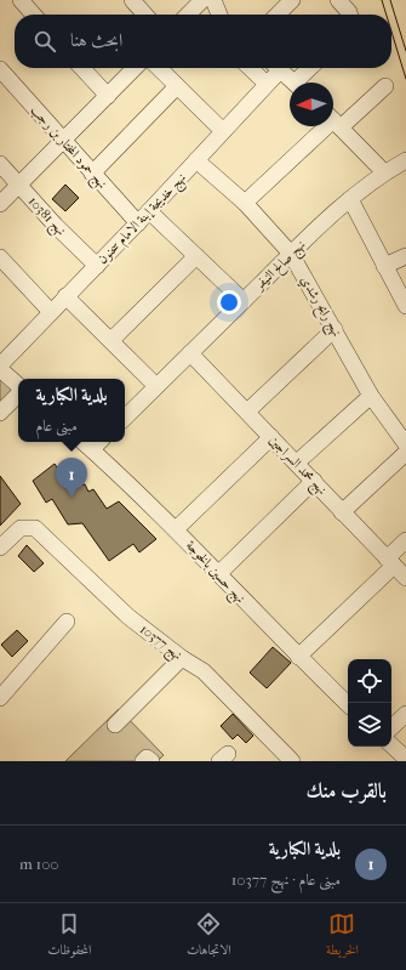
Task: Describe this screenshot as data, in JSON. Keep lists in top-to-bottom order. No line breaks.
{"streets":{"street":["نهج حمود المختار بن رجب","نهج 10381","نهج خديجة إبنة الامام سحنون","نهج صالح النيفر","نهج رابح رشدي","نهج محمد السراجين","نهج حسين بالخوجة","نهج 10377"]},"crossings":[["نهج حمود المختار بن رجب","نهج خديجة إبنة الامام سحنون"],["نهج حمود المختار بن رجب","نهج صالح النيفر"],["نهج 10381","نهج خديجة إبنة الامام سحنون"],["نهج خديجة إبنة الامام سحنون","نهج رابح رشدي"],["نهج صالح النيفر","نهج رابح رشدي"],["نهج صالح النيفر","نهج محمد السراجين"]],"north":"left","page":{"search":"ابحث هنا","popup":["بلدية الكبارية","مبنى عام"],"pins":"1","heading":"بالقرب منك","list":[{"mark":"1","name":"بلدية الكبارية","note":"مبنى عام · نهج 10377","value":"100 m"}],"nav":["الخريطة","الاتجاهات","المحفوظات"]}}
